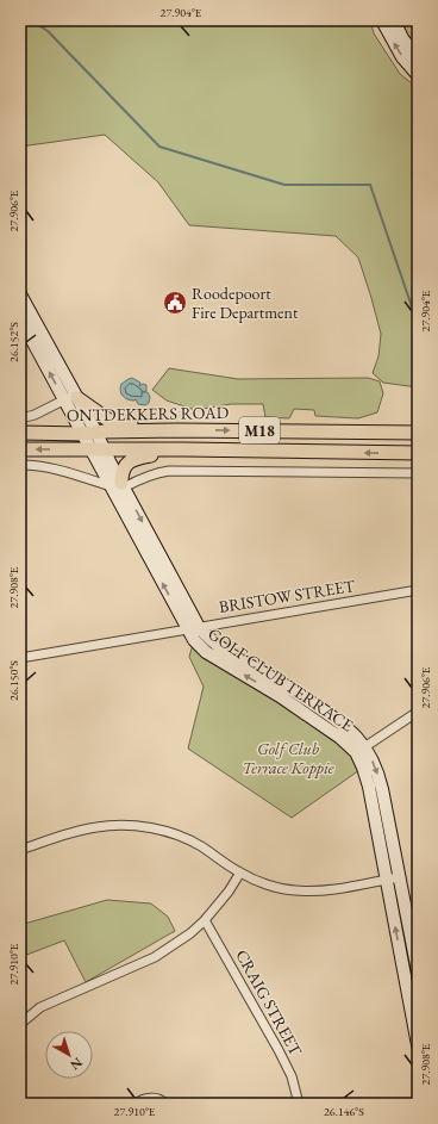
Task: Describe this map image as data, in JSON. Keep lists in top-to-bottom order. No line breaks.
{"streets":{"main road":["ONTDEKKERS ROAD","M18"],"street":["BRISTOW STREET","GOLF CLUB TERRACE","CRAIG STREET"]},"crossings":[["ONTDEKKERS ROAD","GOLF CLUB TERRACE"],["BRISTOW STREET","GOLF CLUB TERRACE"]],"parks":["Golf Club Terrace Koppie"],"places":{"public building":["Roodepoort Fire Department"]},"north":"bottom right","coordinates":["27.904°E","27.906°E","26.152°S","27.908°E","26.150°S","27.910°E","26.146°S"]}
